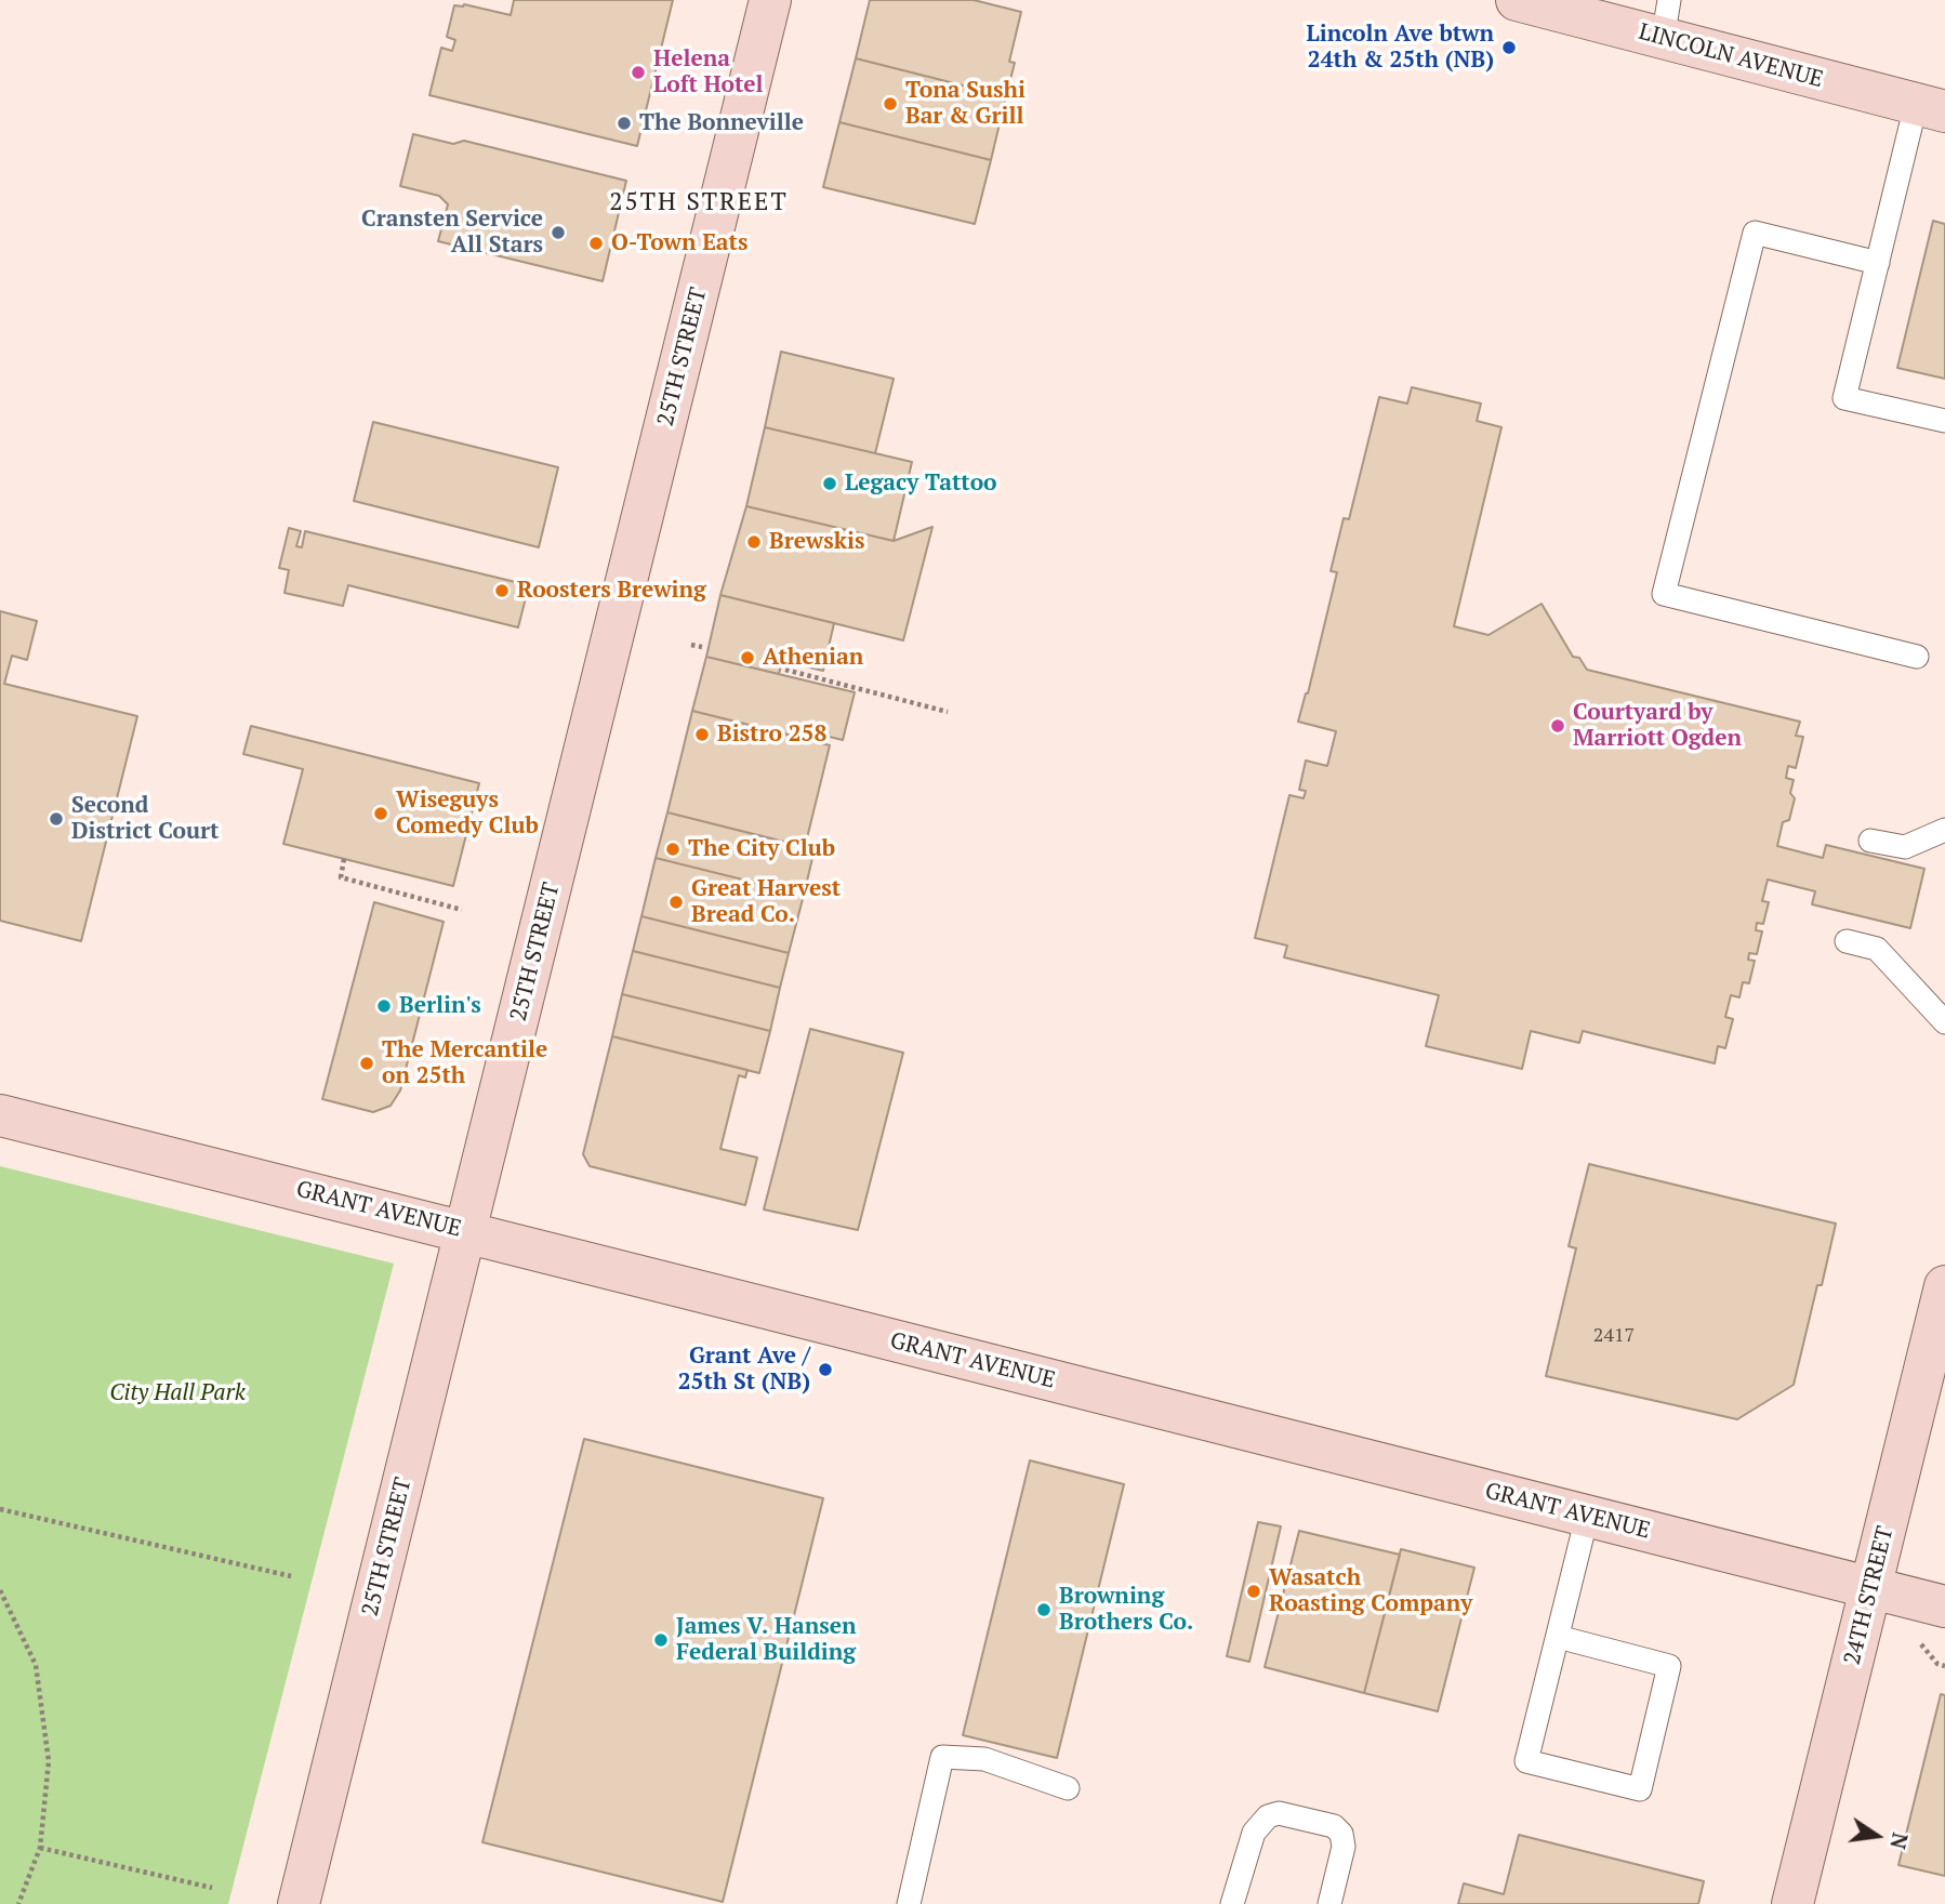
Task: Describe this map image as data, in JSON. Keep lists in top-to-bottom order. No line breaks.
{"streets":{"street":["LINCOLN AVENUE","25TH STREET","GRANT AVENUE","24TH STREET"]},"crossings":[["25TH STREET","GRANT AVENUE"],["GRANT AVENUE","24TH STREET"]],"districts":["25TH STREET"],"parks":["City Hall Park"],"places":["Lincoln Ave btwn 24th & 25th (NB)","Helena Loft Hotel","Tona Sushi Bar & Grill","The Bonneville","Cransten Service All Stars","O-Town Eats","Legacy Tattoo","Brewskis","Roosters Brewing","Athenian","Courtyard by Marriott Ogden","Bistro 258","Wiseguys Comedy Club","Second District Court","The City Club","Great Harvest Bread Co.","Berlin's","The Mercantile on 25th","Grant Ave / 25th St (NB)","Wasatch Roasting Company","Browning Brothers Co.","James V. Hansen Federal Building"],"house_numbers":["2417"],"north":"right"}
